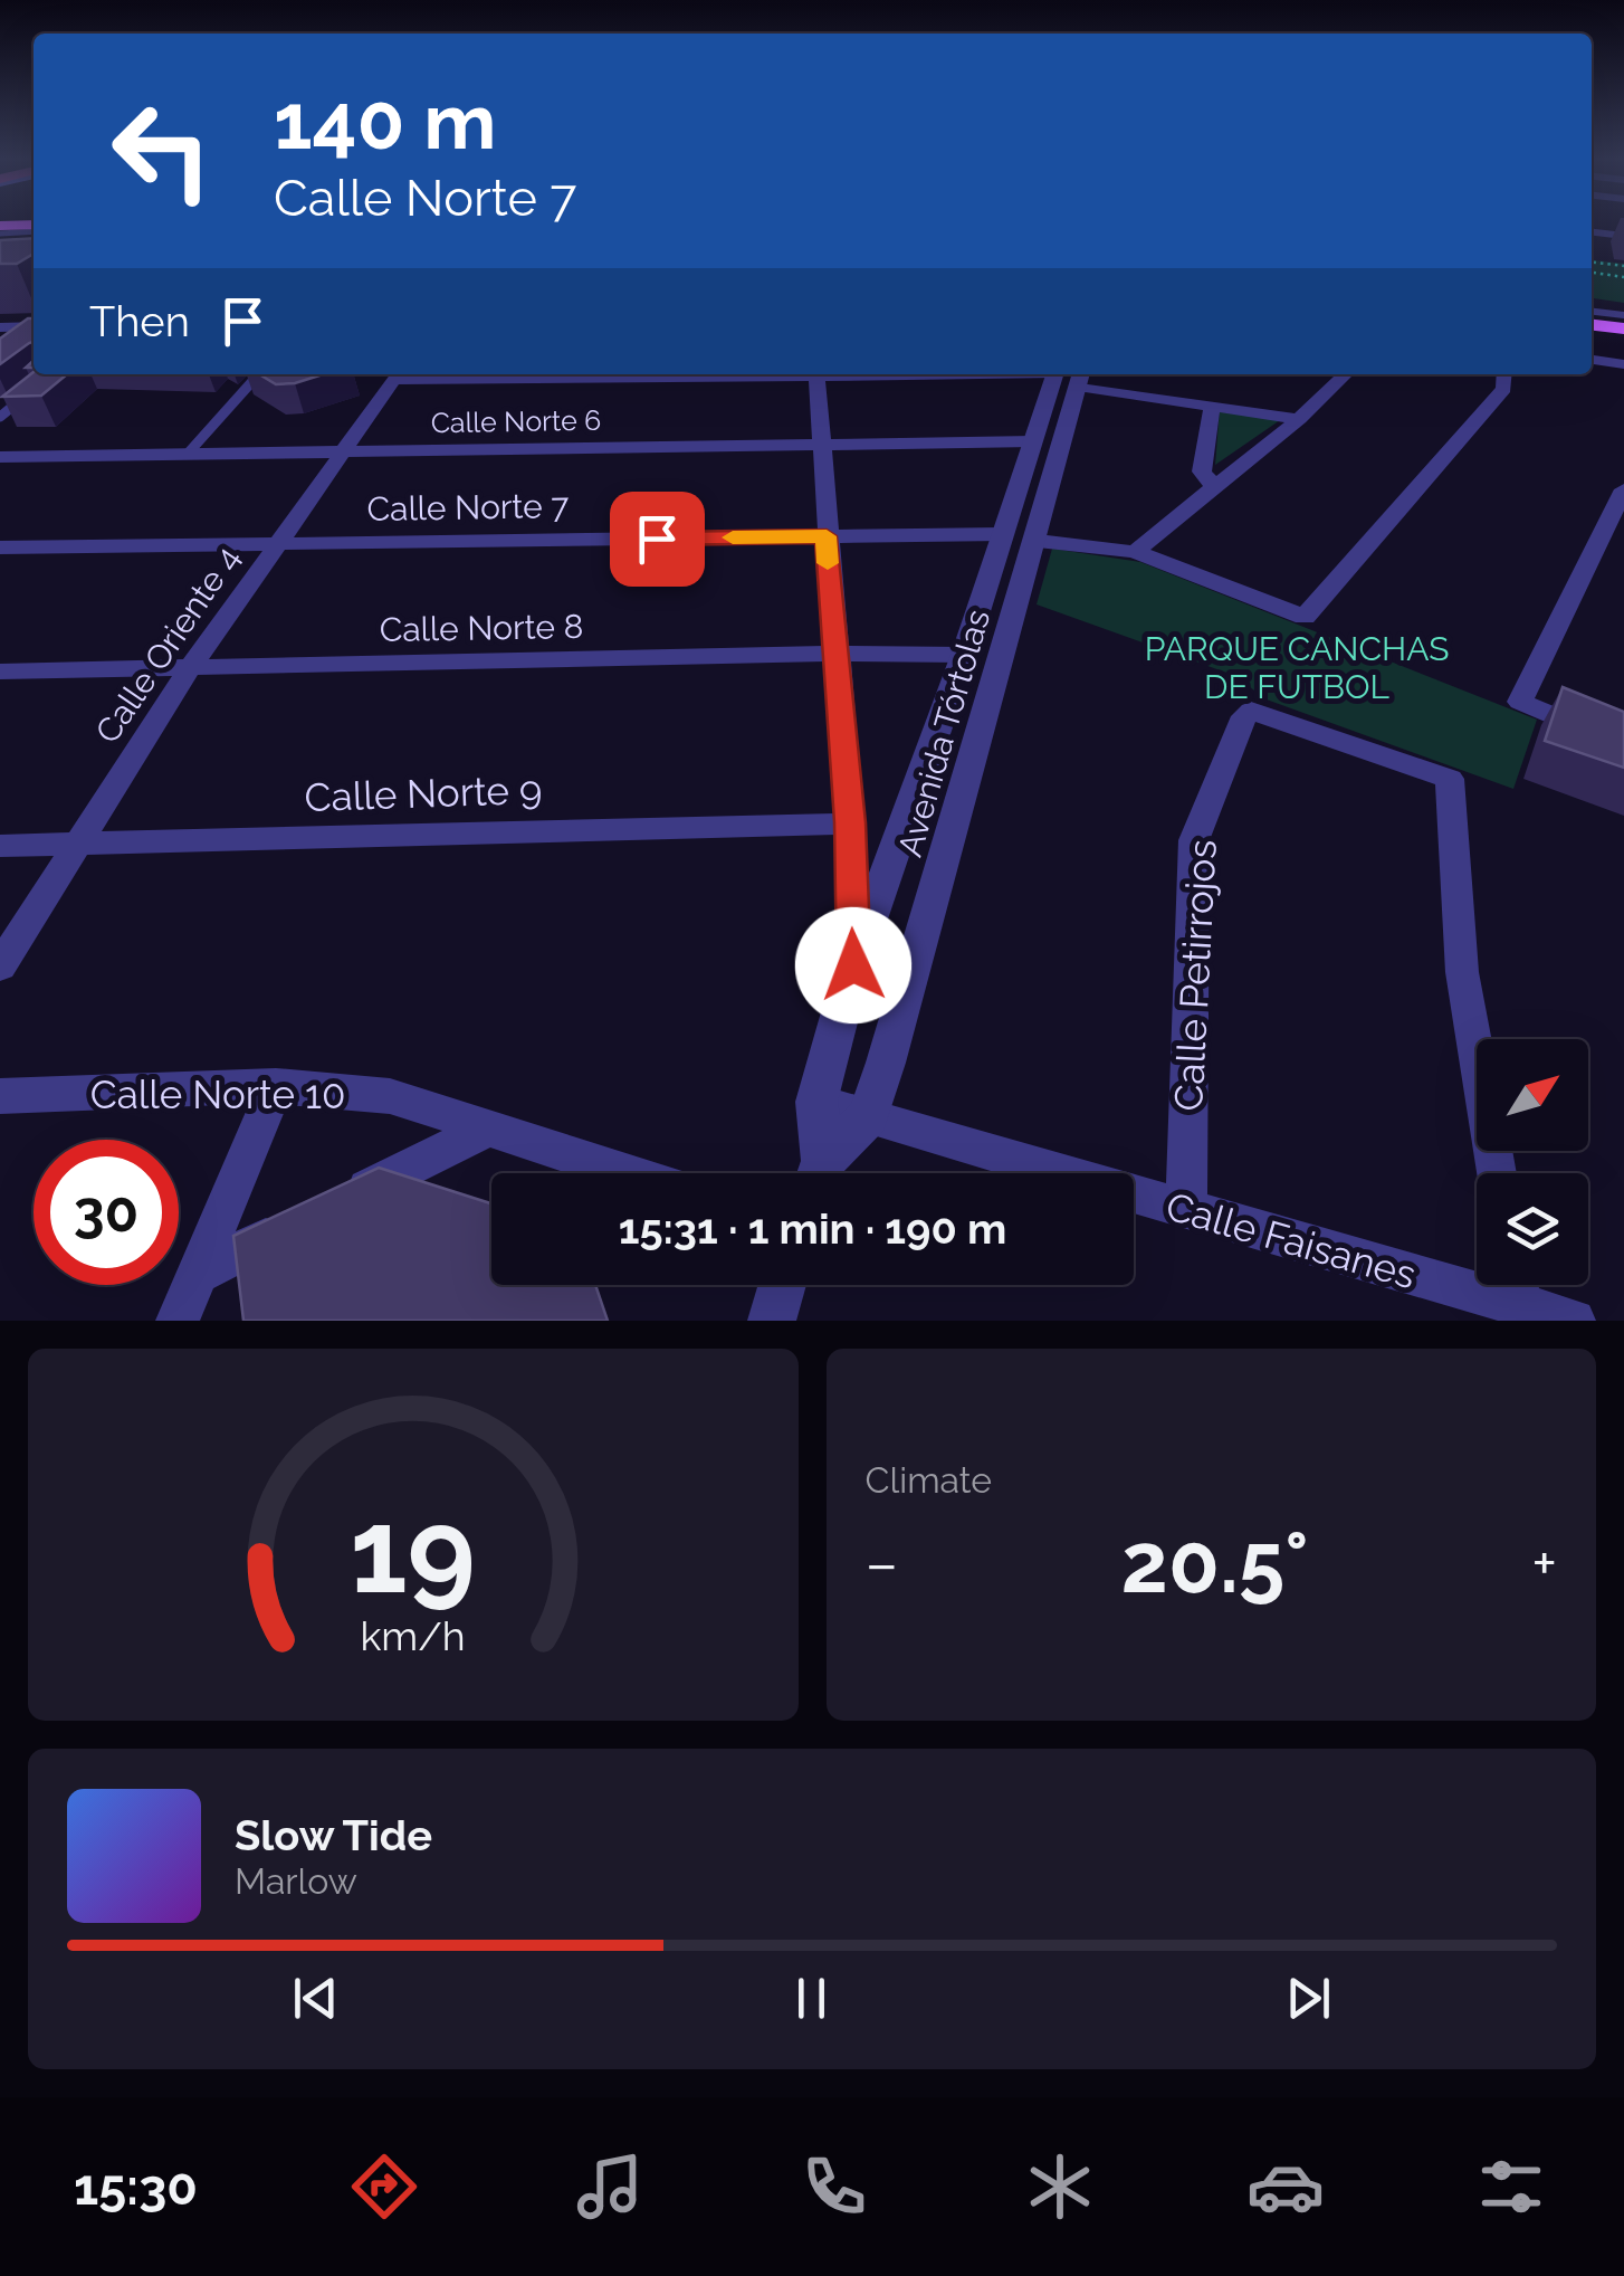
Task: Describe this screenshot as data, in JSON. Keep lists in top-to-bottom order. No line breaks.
{"streets":{"street":["Calle Norte 6","Calle Norte 7","Calle Norte 8","Calle Oriente 4","Avenida Tórtolas","Calle Norte 9","Calle Petirrojos","Calle Norte 10","Calle Faisanes"]},"crossings":[["Calle Norte 6","Calle Oriente 4"],["Calle Norte 6","Avenida Tórtolas"],["Calle Norte 7","Calle Oriente 4"],["Calle Norte 7","Avenida Tórtolas"],["Calle Norte 8","Calle Oriente 4"],["Calle Norte 8","Avenida Tórtolas"],["Calle Oriente 4","Calle Norte 9"],["Avenida Tórtolas","Calle Faisanes"],["Calle Petirrojos","Calle Faisanes"]],"parks":["PARQUE CANCHAS DE FUTBOL"],"north":"top right","page":{"turn":["140 m","Calle Norte 7"],"then":"Then","limit":"30","trip":"15:31 · 1 min · 190 m","tile":"Climate","heat":["−","20.5°","+"],"song":["Slow Tide","Marlow"],"tabs":"15:30","gauge":["19","km/h"]}}
